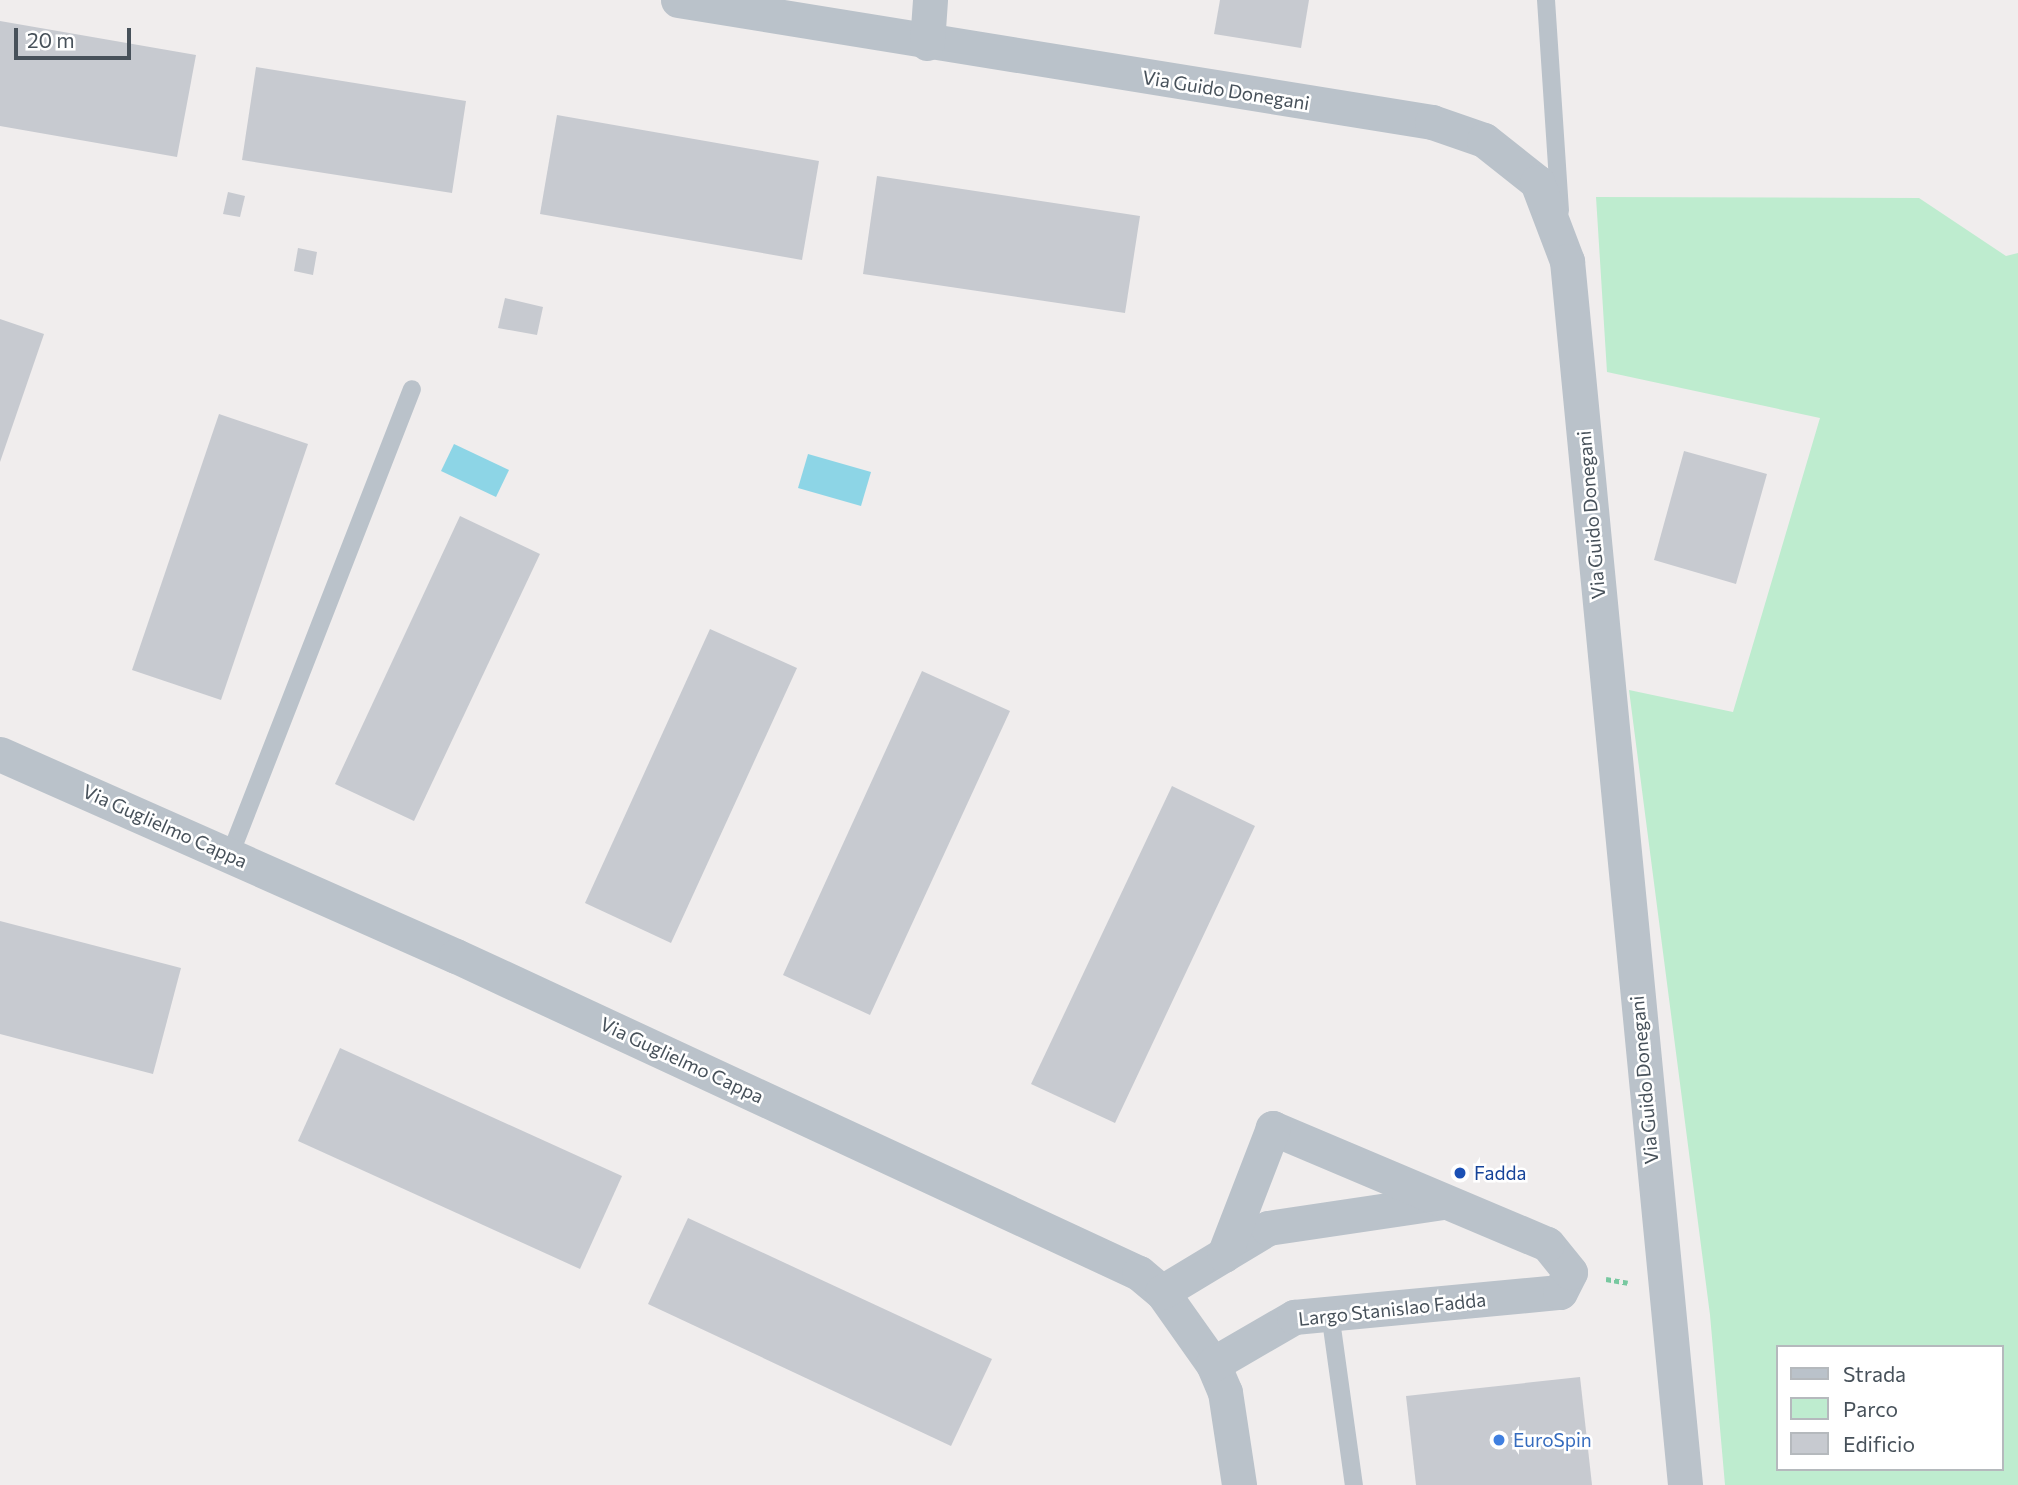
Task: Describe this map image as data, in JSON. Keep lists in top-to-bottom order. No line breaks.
{"streets":{"street":["Via Guido Donegani","Via Guglielmo Cappa","Largo Stanislao Fadda"]},"crossings":[["Via Guglielmo Cappa","Largo Stanislao Fadda"]],"places":["Fadda","EuroSpin"],"legend":["Strada","Parco","Edificio"],"scale_bar":"20 m"}
